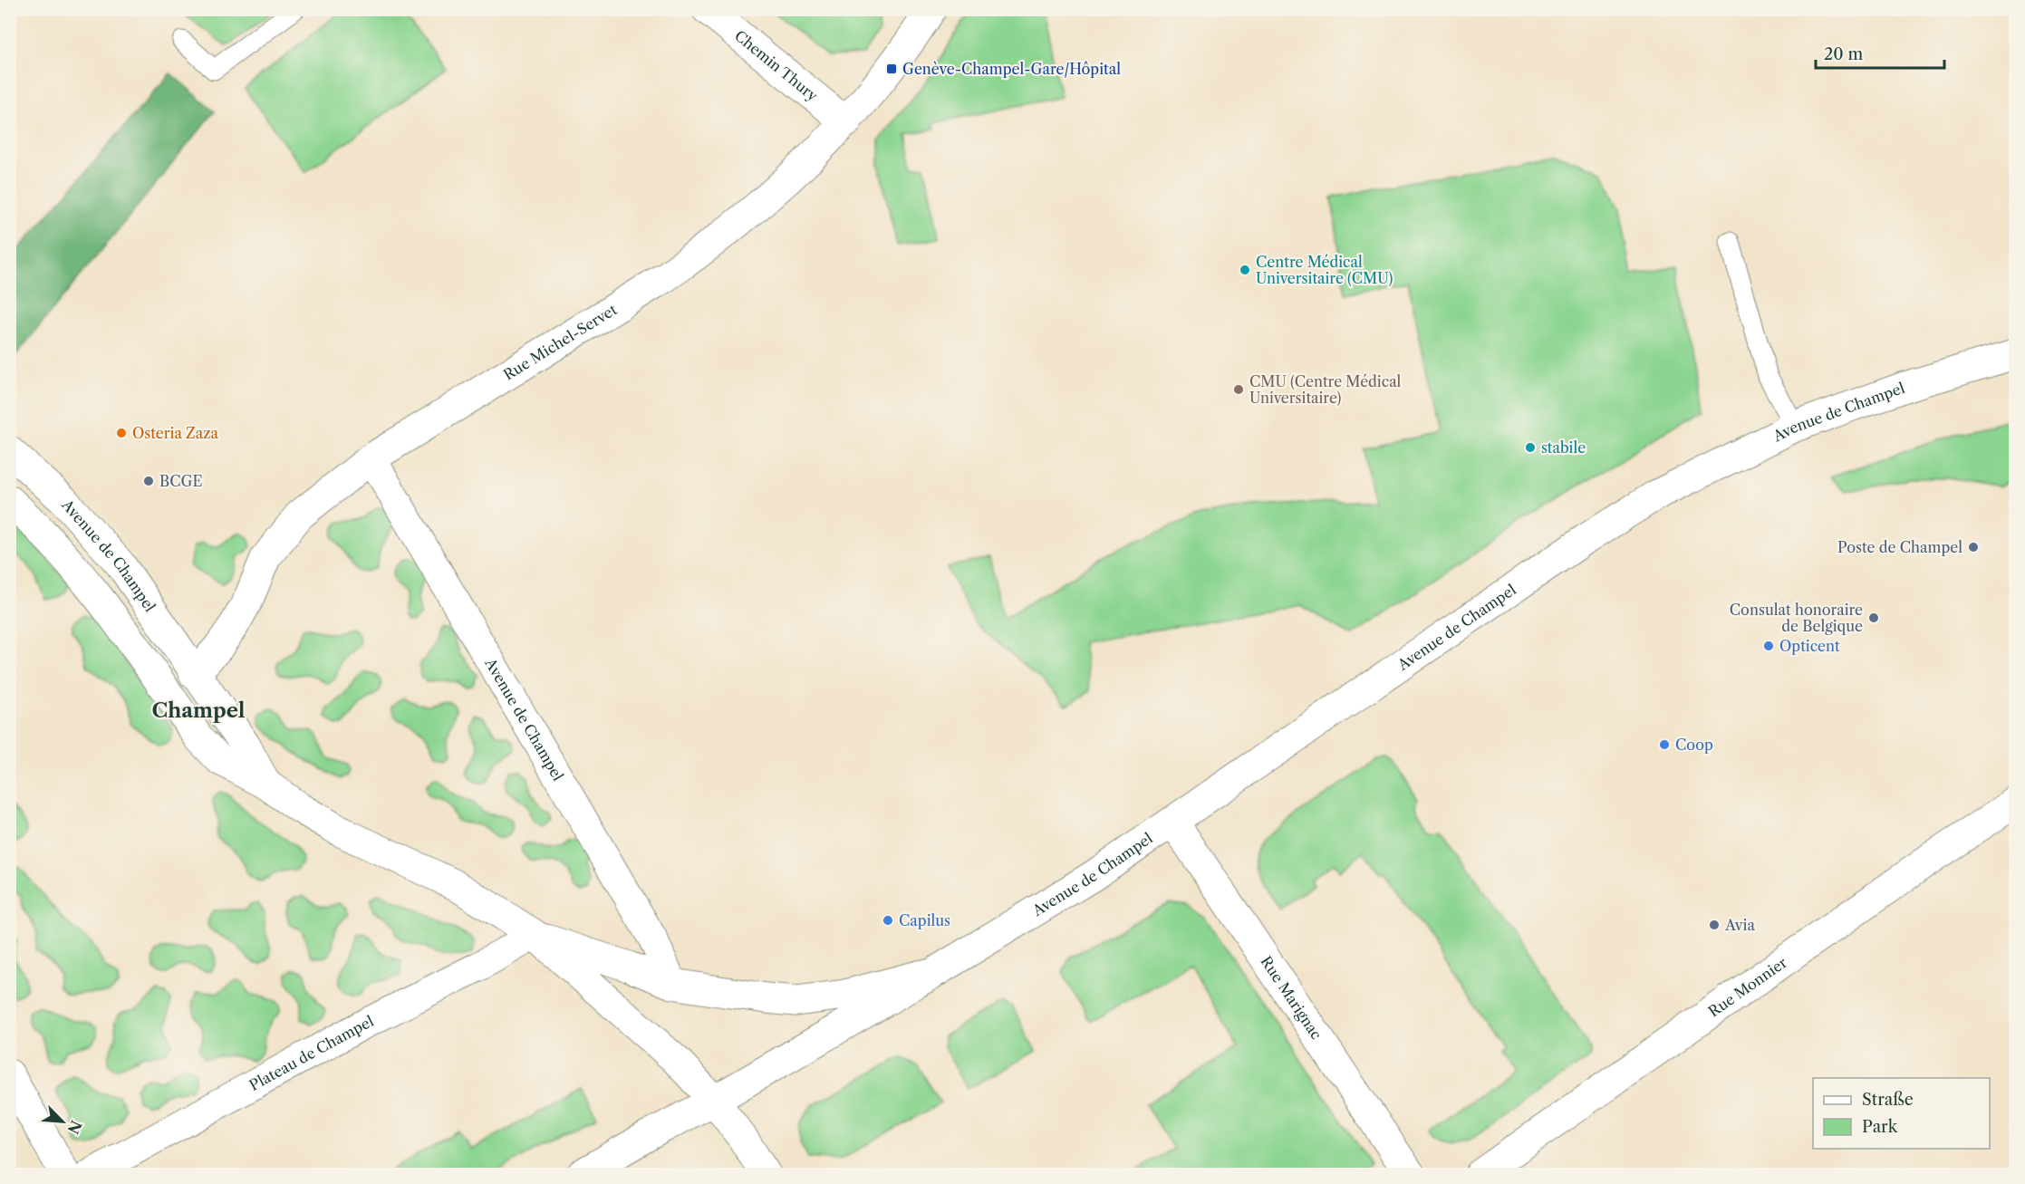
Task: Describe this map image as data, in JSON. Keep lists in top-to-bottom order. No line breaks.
{"streets":{"street":["Chemin Thury","Rue Michel-Servet","Avenue de Champel","Rue Monnier","Rue Marignac","Plateau de Champel"]},"crossings":[["Chemin Thury","Rue Michel-Servet"],["Rue Michel-Servet","Avenue de Champel"],["Avenue de Champel","Rue Marignac"],["Avenue de Champel","Plateau de Champel"]],"districts":["Champel"],"places":{"transit":["Genève-Champel-Gare/Hôpital"],"other":["Centre Médical Universitaire (CMU)","CMU (Centre Médical Universitaire)","Osteria Zaza","stabile","BCGE","Poste de Champel","Consulat honoraire de Belgique","Opticent","Coop","Capilus","Avia"]},"legend":["Straße","Park"],"scale_bar":"20 m","north":"bottom right"}
